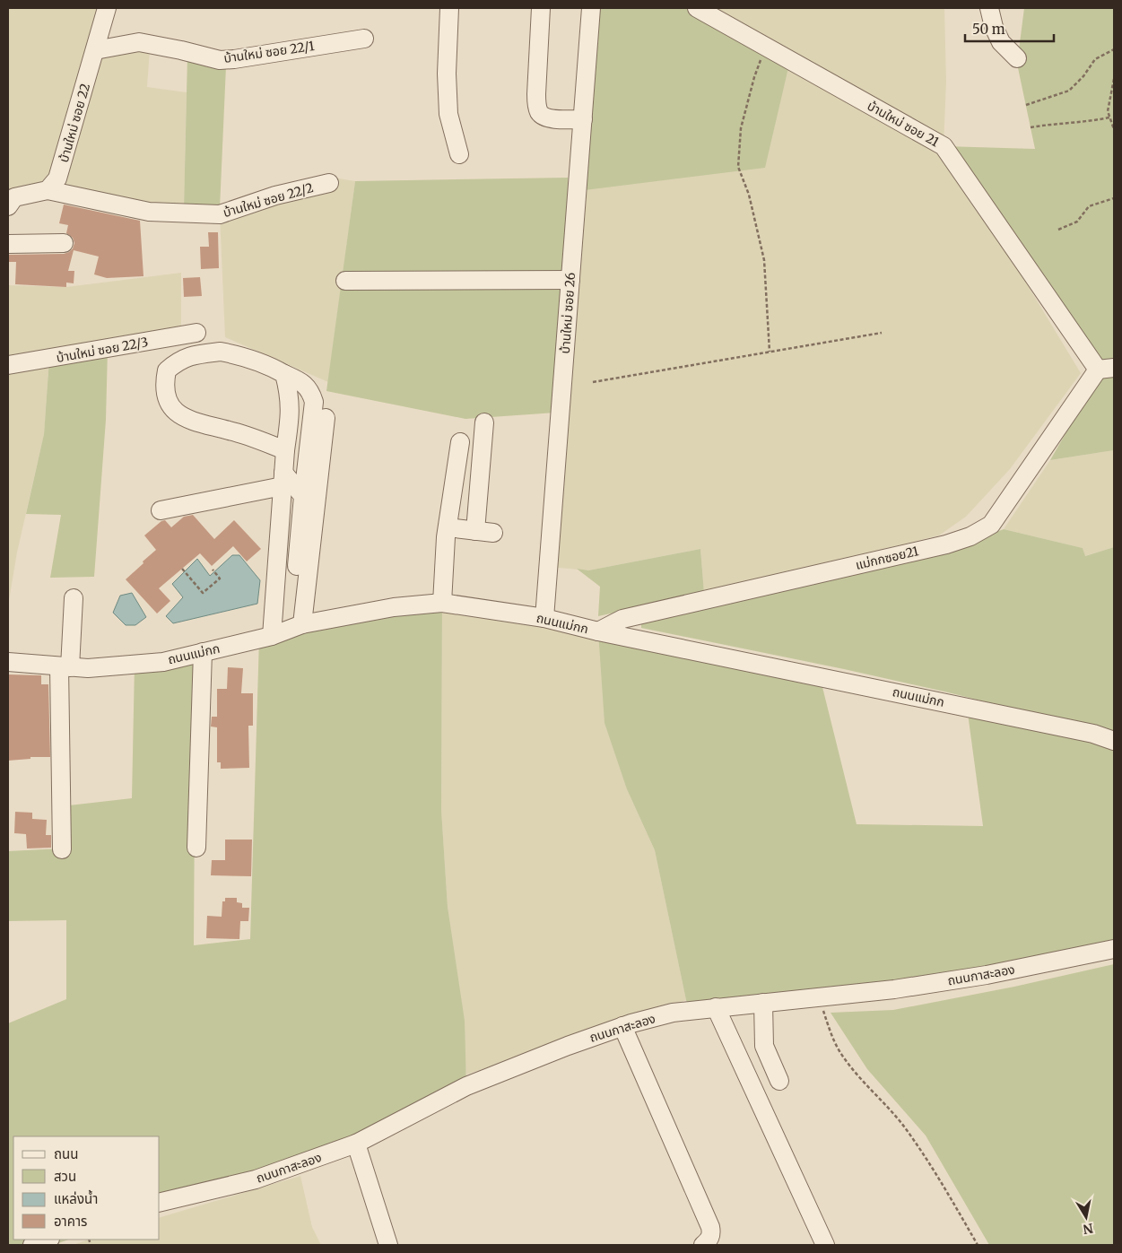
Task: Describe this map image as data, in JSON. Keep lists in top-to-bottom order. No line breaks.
{"streets":{"street":["บ้านใหม่ ซอย 22/1","บ้านใหม่ ซอย 22","บ้านใหม่ ซอย 21","บ้านใหม่ ซอย 22/2","บ้านใหม่ ซอย 26","บ้านใหม่ ซอย 22/3","แม่กกซอย21","ถนนแม่กก","ถนนกาสะลอง"]},"crossings":[["บ้านใหม่ ซอย 22/1","บ้านใหม่ ซอย 22"],["บ้านใหม่ ซอย 22","บ้านใหม่ ซอย 22/2"],["บ้านใหม่ ซอย 21","แม่กกซอย21"],["บ้านใหม่ ซอย 26","ถนนแม่กก"],["แม่กกซอย21","ถนนแม่กก"]],"legend":["ถนน","สวน","แหล่งน้ำ","อาคาร"],"scale_bar":"50 m","north":"bottom"}
